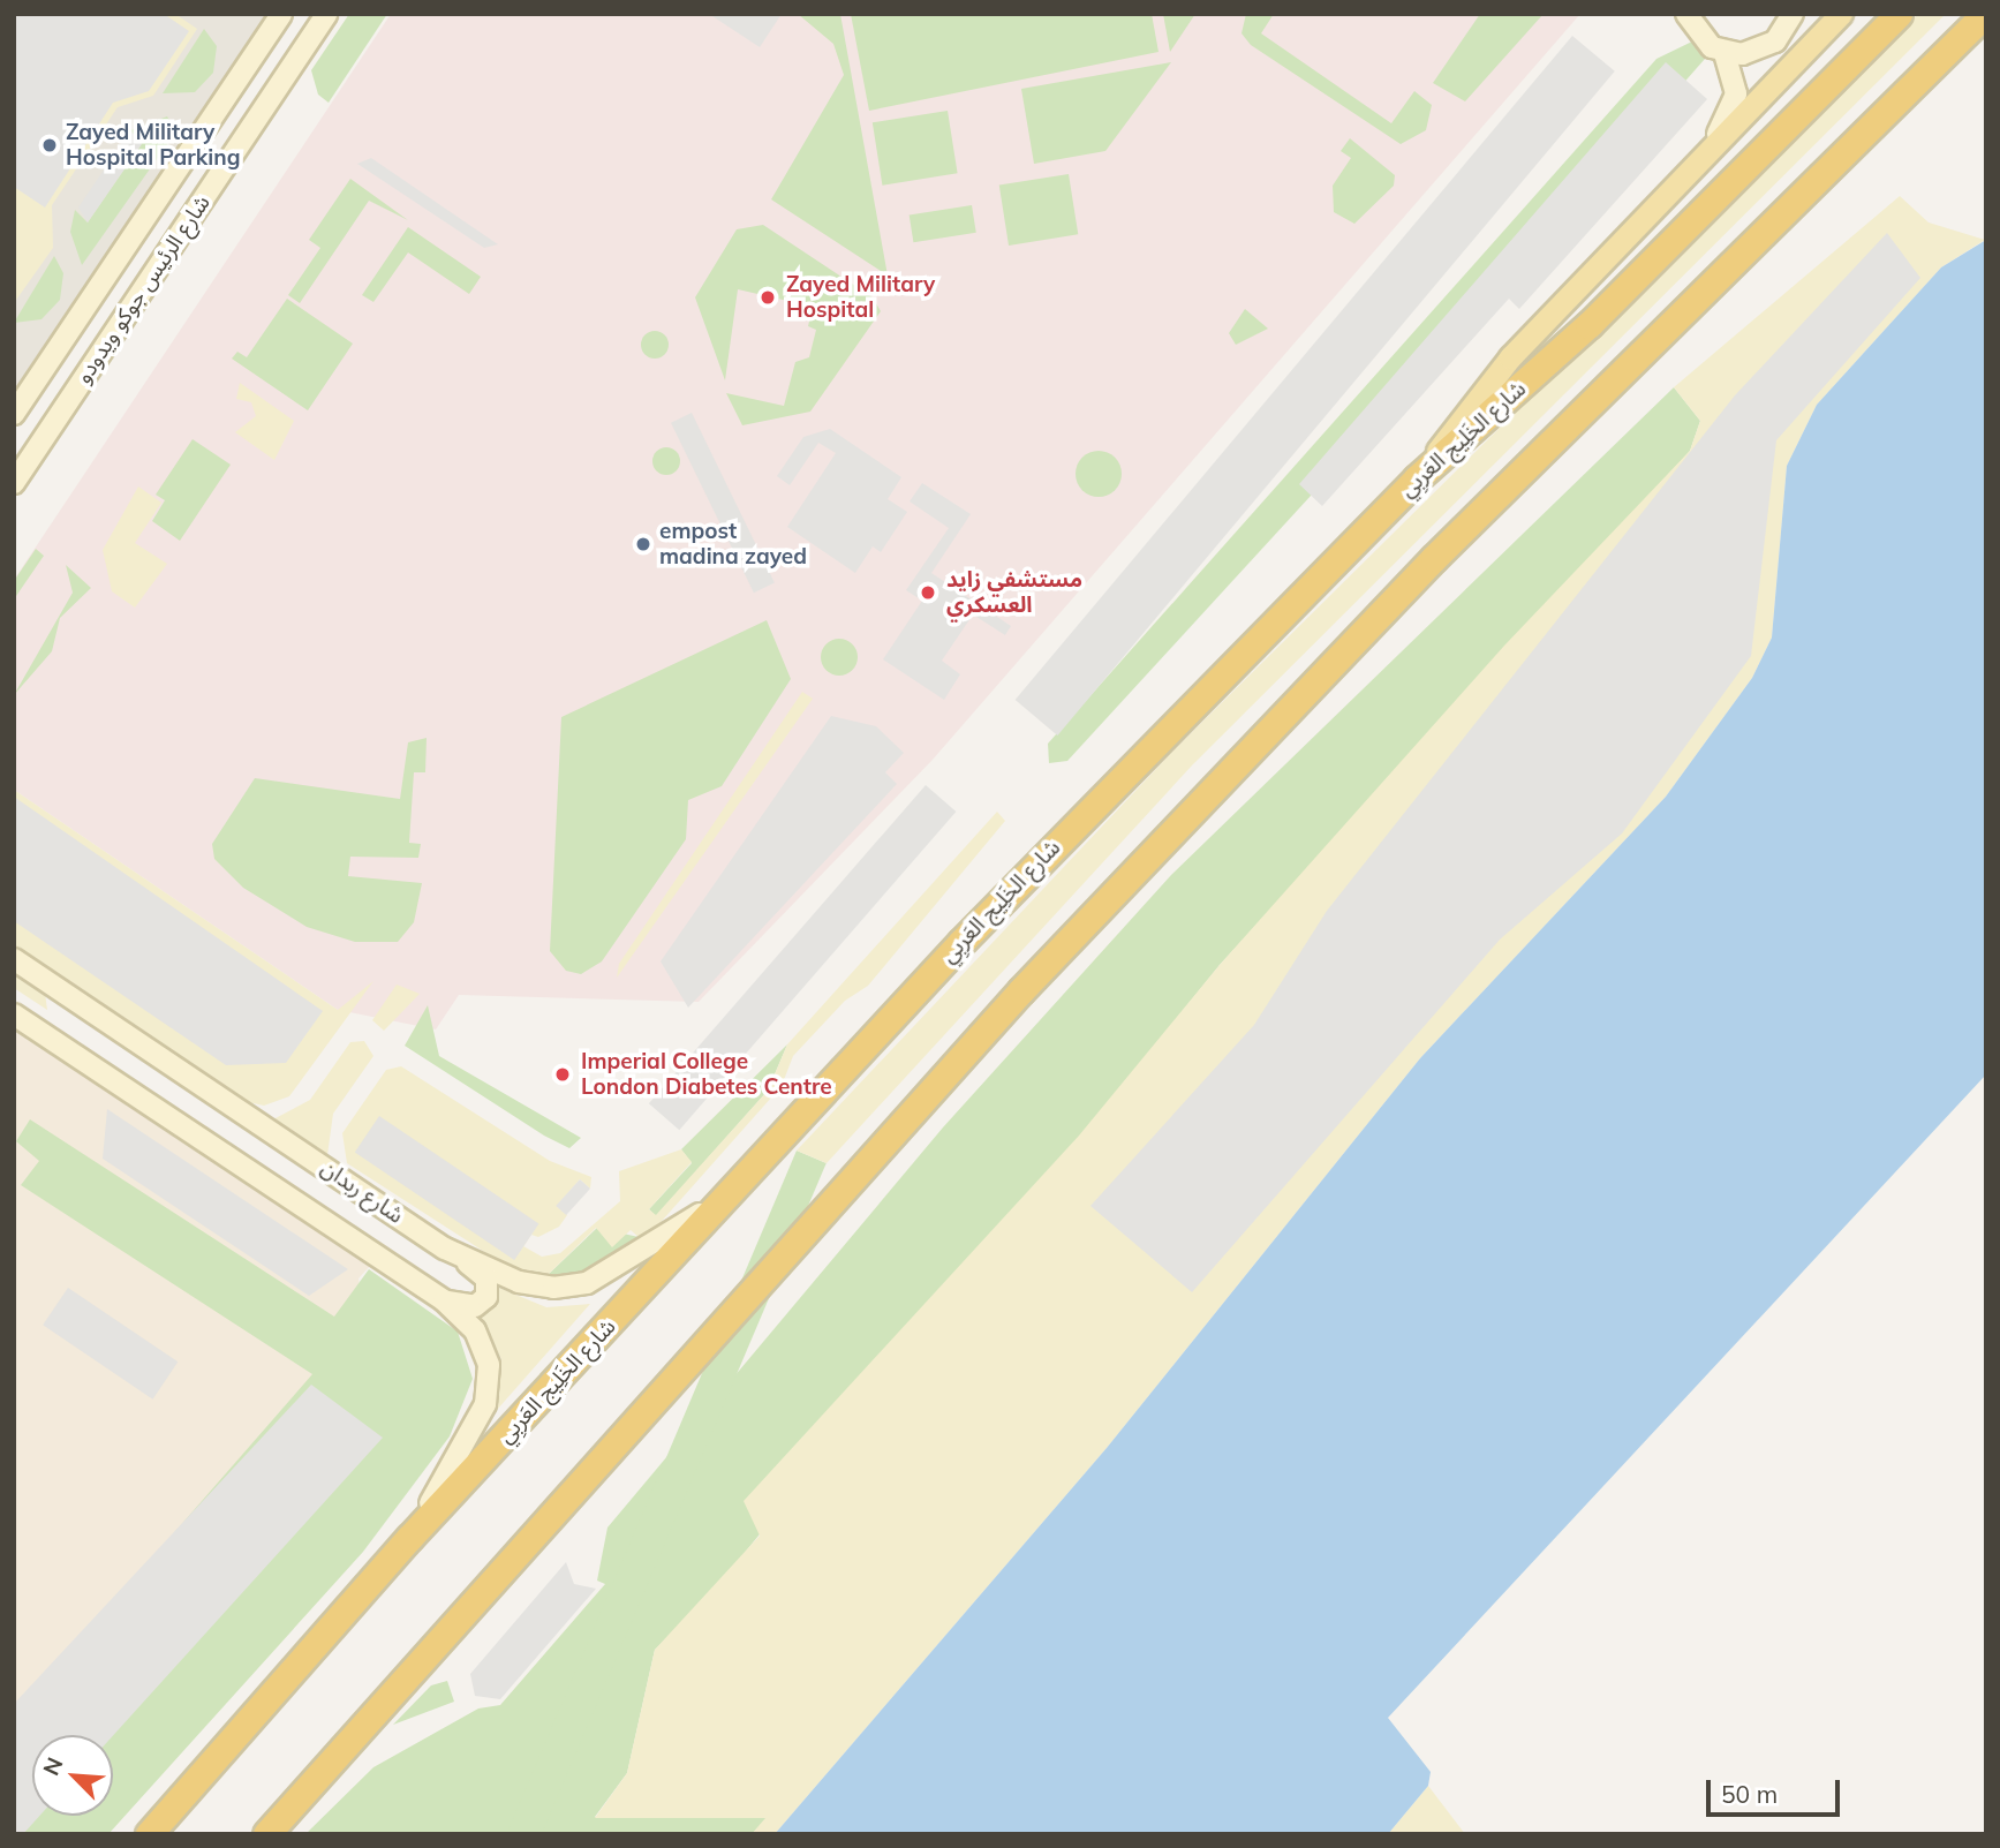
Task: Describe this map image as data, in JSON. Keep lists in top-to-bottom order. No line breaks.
{"streets":{"highway":["شارع الخَلِيج العَربِي"],"main road":["شارع الرئيس جوكو ويدودو","شارع ربدان"]},"crossings":[["شارع الخَلِيج العَربِي","شارع ربدان"]],"places":["Zayed Military Hospital Parking","Zayed Military Hospital","empost madina zayed","مستشفي زايد العسكري","Imperial College London Diabetes Centre"],"scale_bar":"50 m","north":"top left"}
